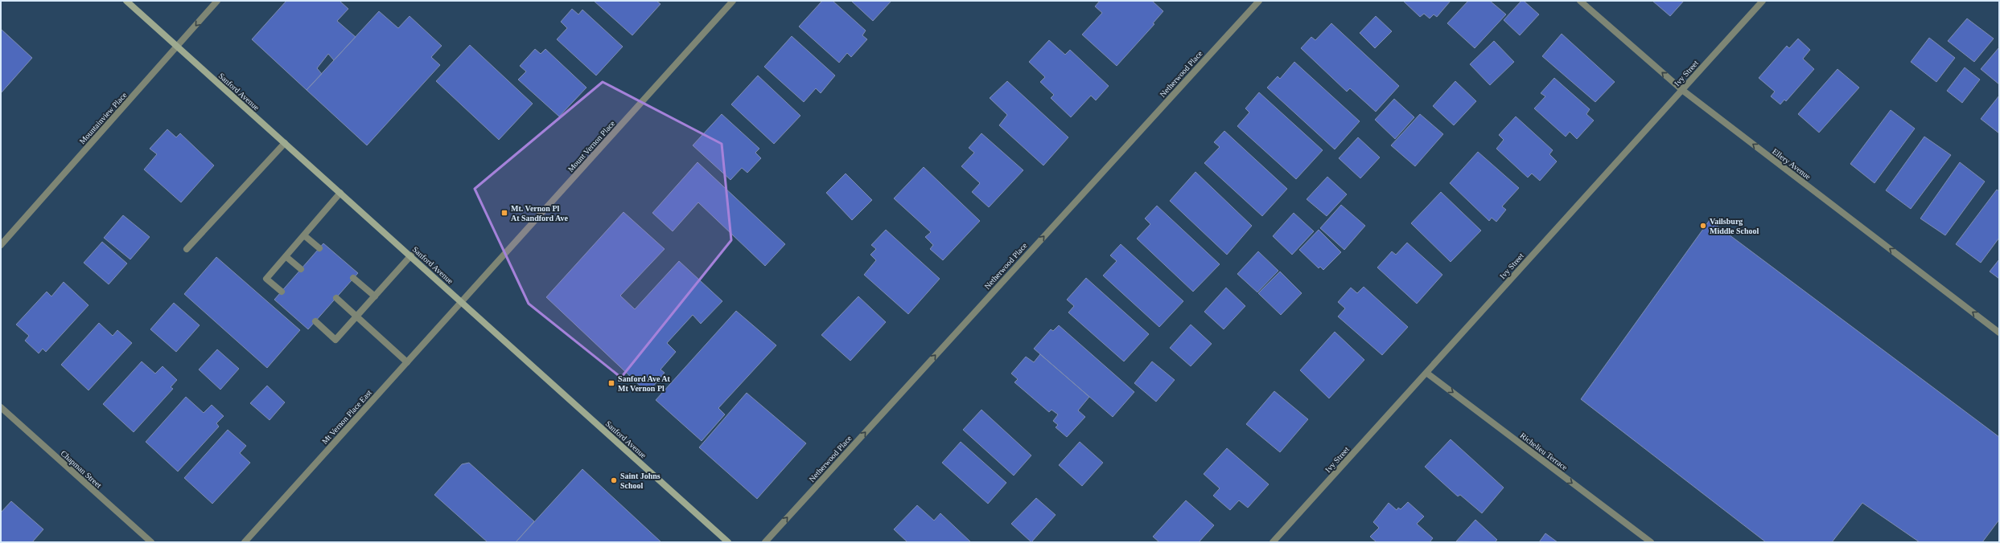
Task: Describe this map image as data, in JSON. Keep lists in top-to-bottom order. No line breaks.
{"streets":{"main road":["Sanford Avenue"],"street":["Ivy Street","Netherwood Place","Mountainview Place","Mount Vernon Place","Ellery Avenue","Mt Vernon Place East","Richelieu Terrace","Chapman Street"]},"crossings":[["Ivy Street","Ellery Avenue"],["Ivy Street","Richelieu Terrace"],["Sanford Avenue","Mountainview Place"],["Sanford Avenue","Mount Vernon Place"],["Sanford Avenue","Mt Vernon Place East"],["Mount Vernon Place","Mt Vernon Place East"]],"one_way":["Netherwood Place","Ellery Avenue","Richelieu Terrace"],"places":{"transit":["Mt. Vernon Pl At Sandford Ave","Sanford Ave At Mt Vernon Pl"],"other":["Vailsburg Middle School","Saint Johns School"]}}
